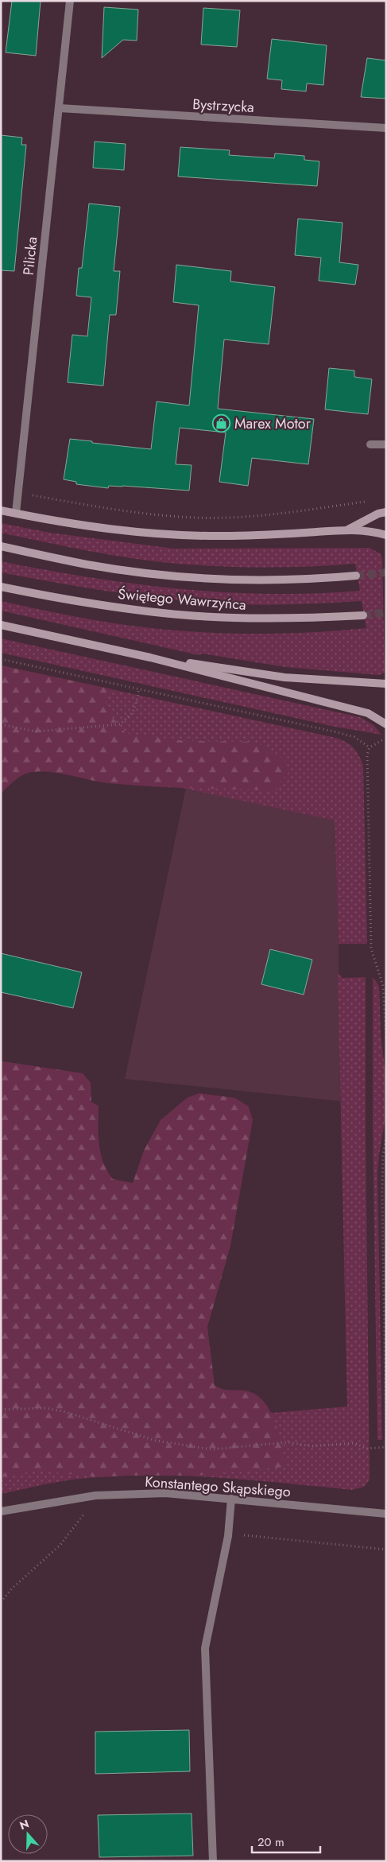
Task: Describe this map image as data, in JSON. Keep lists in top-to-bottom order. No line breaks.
{"streets":{"main road":["Świętego Wawrzyńca"],"street":["Bystrzycka","Pilicka","Konstantego Skąpskiego"]},"crossings":[["Bystrzycka","Pilicka"]],"places":{"shop":["Marex Motor"]},"scale_bar":"20 m","north":"top"}
